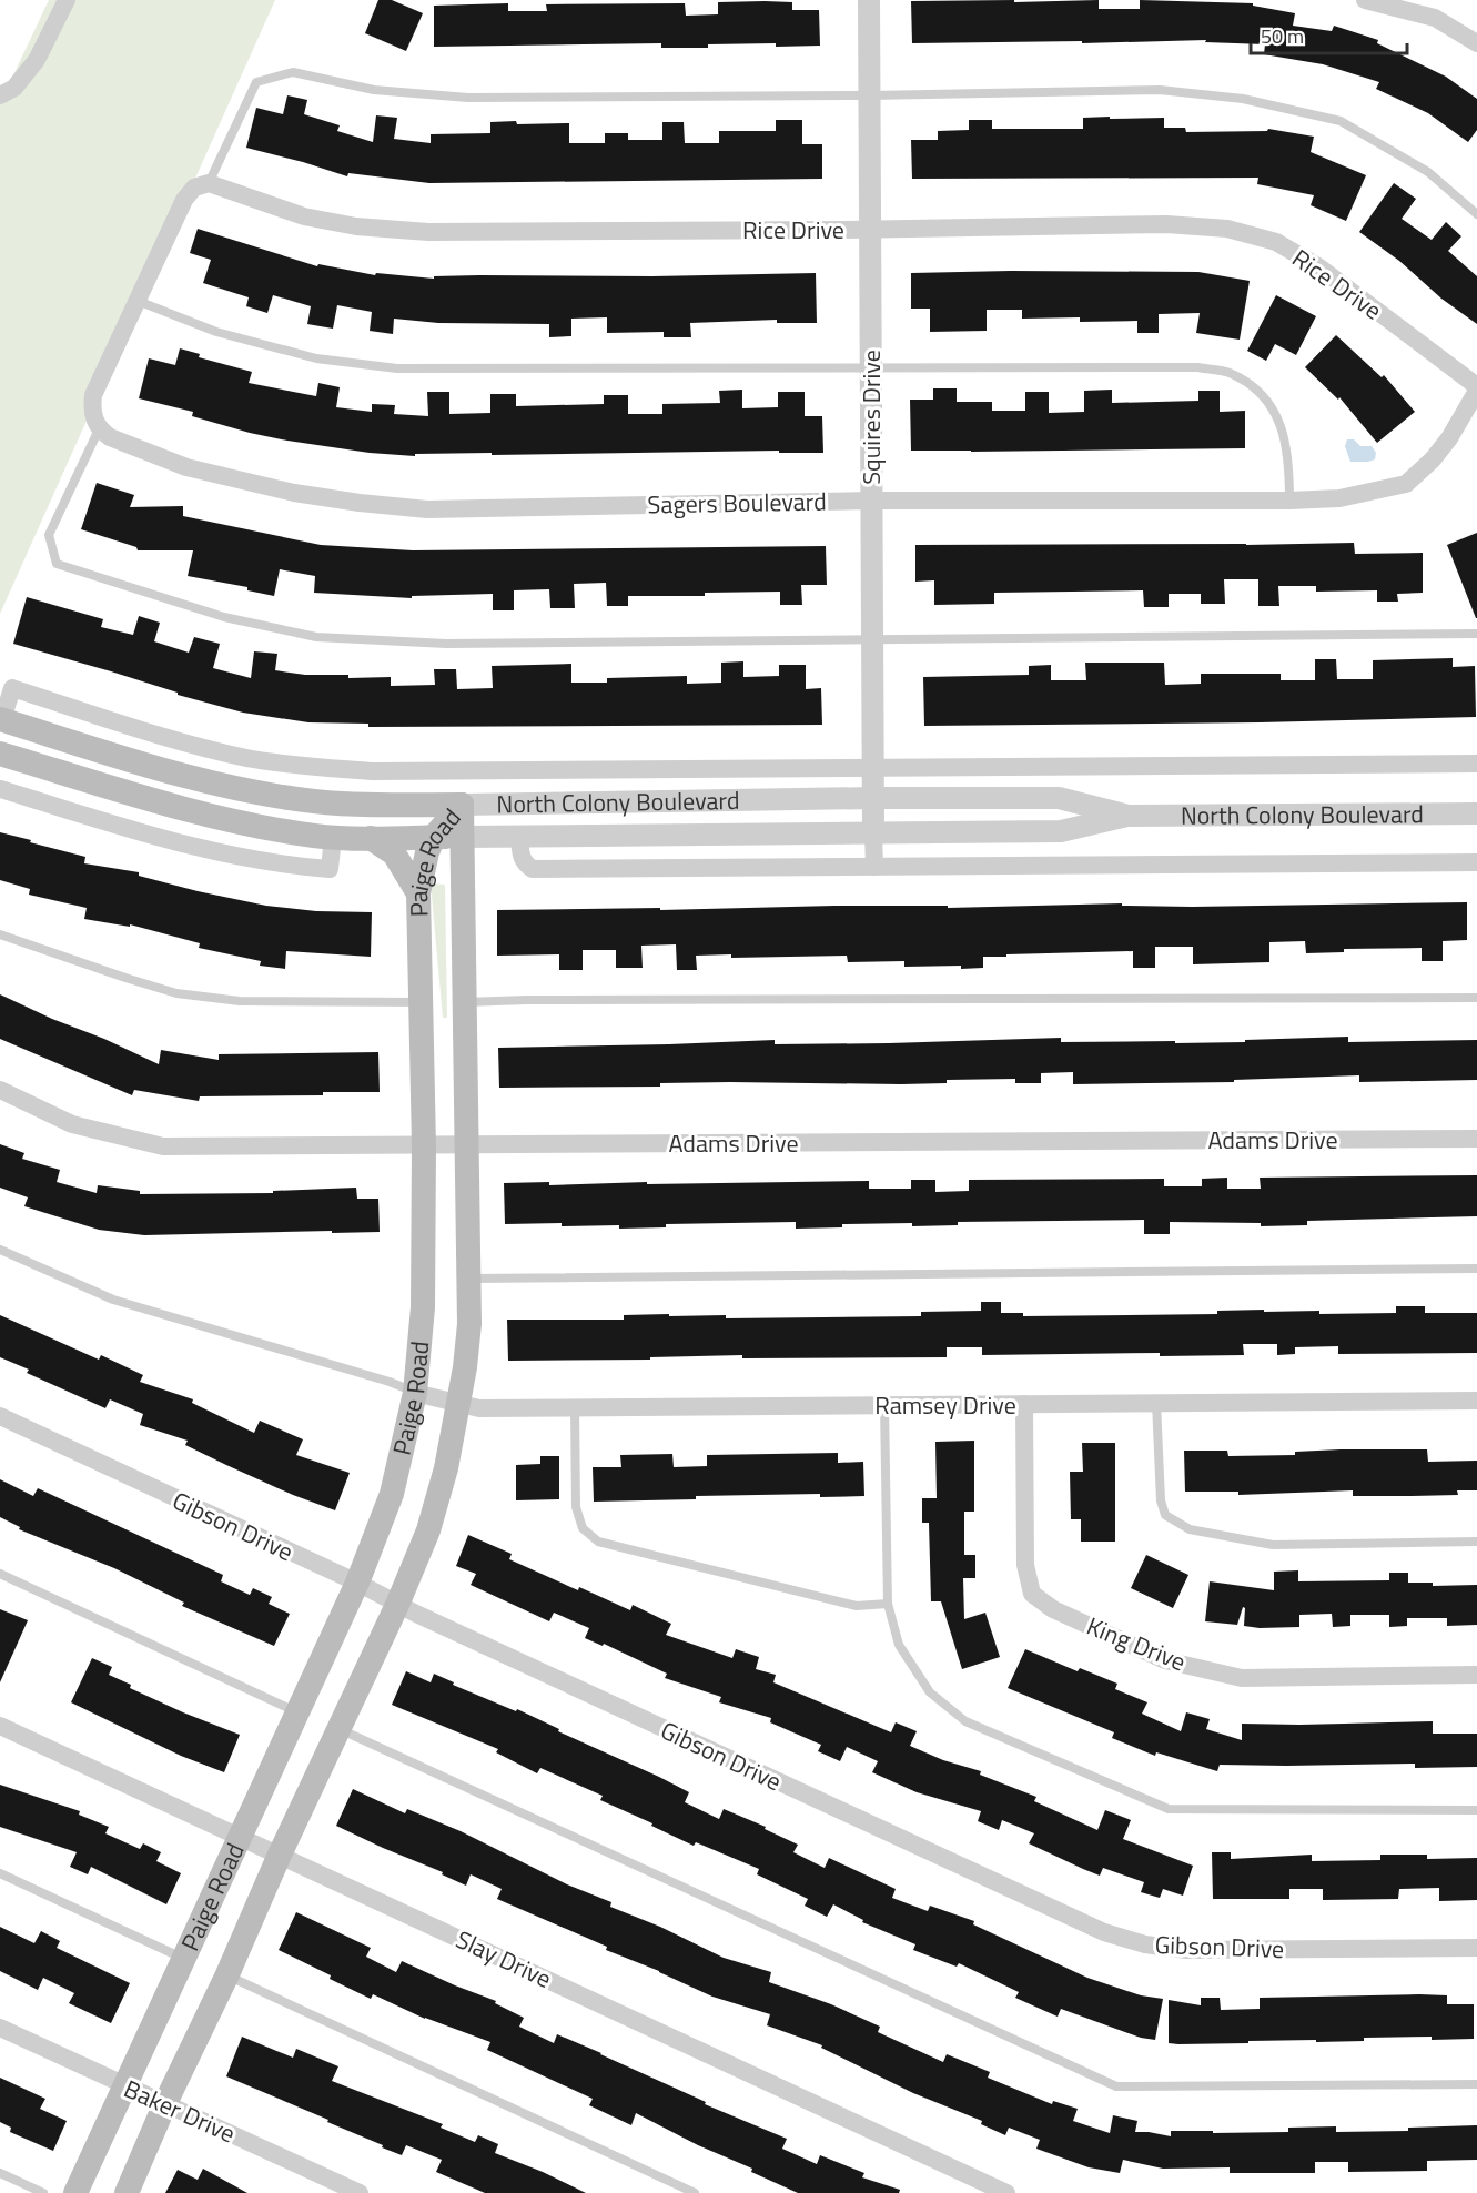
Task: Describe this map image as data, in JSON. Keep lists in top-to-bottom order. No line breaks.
{"streets":{"main road":["North Colony Boulevard","Paige Road"],"street":["Rice Drive","Squires Drive","Sagers Boulevard","Adams Drive","Ramsey Drive","Gibson Drive","King Drive","Slay Drive","Baker Drive"]},"crossings":[["Rice Drive","Squires Drive"],["Rice Drive","Sagers Boulevard"],["Squires Drive","Sagers Boulevard"],["Squires Drive","North Colony Boulevard"],["North Colony Boulevard","Paige Road"],["Paige Road","Adams Drive"],["Paige Road","Ramsey Drive"],["Paige Road","Gibson Drive"],["Paige Road","Slay Drive"],["Paige Road","Baker Drive"],["Ramsey Drive","King Drive"]],"scale_bar":"50 m"}
